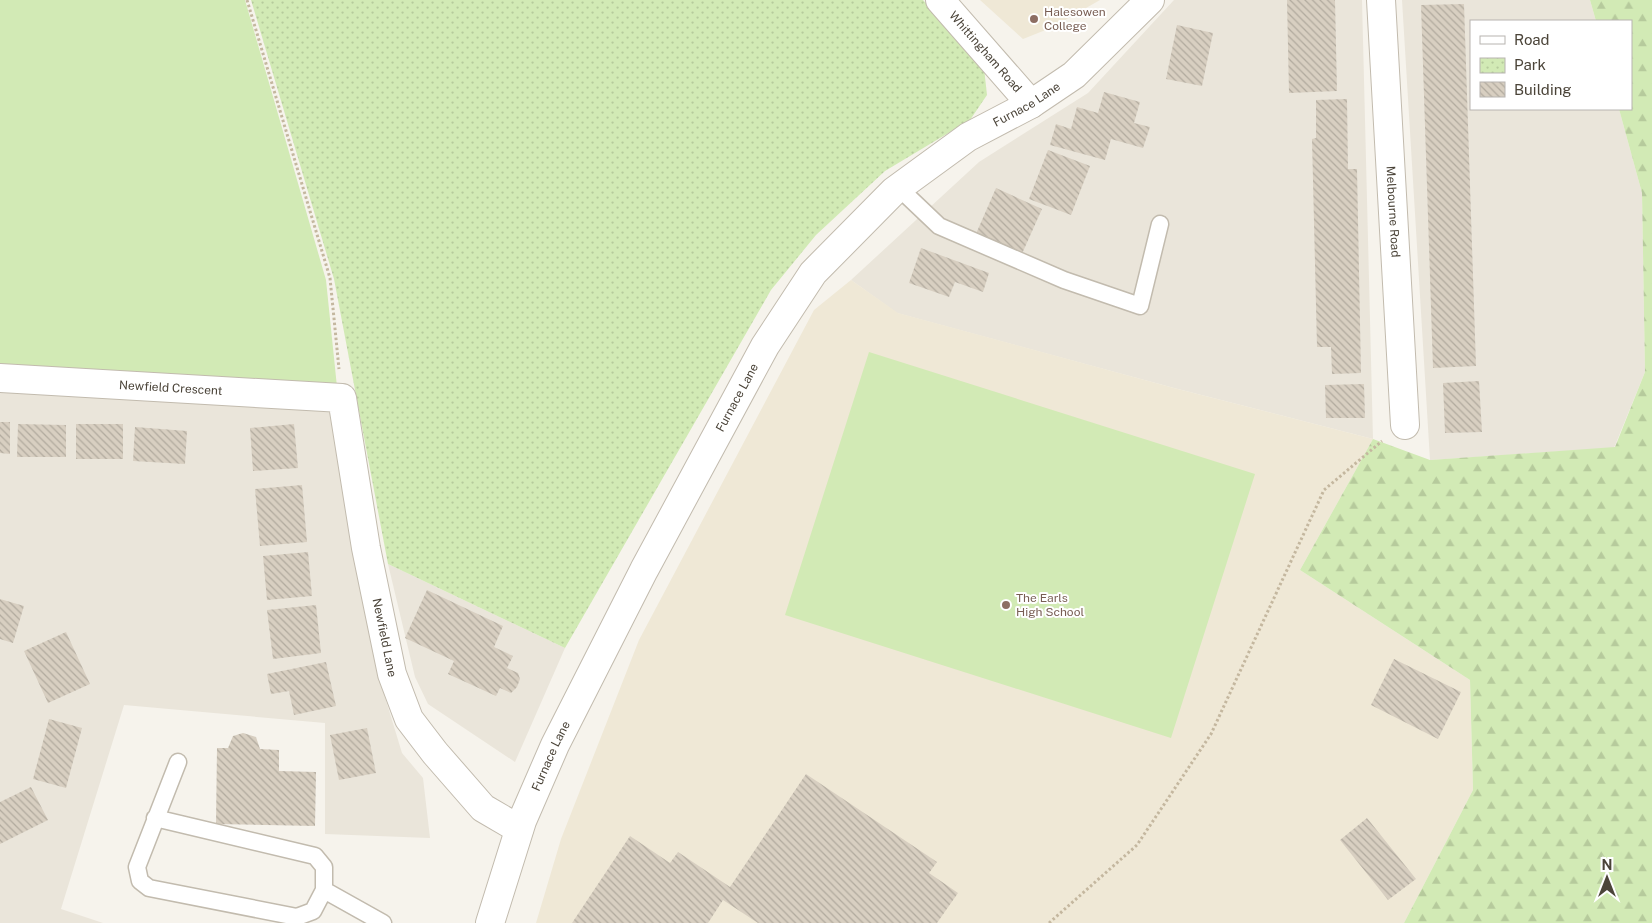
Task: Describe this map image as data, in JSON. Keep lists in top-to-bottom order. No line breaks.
{"streets":{"street":["Whittingham Road","Furnace Lane","Melbourne Road","Newfield Crescent","Newfield Lane"]},"crossings":[["Whittingham Road","Furnace Lane"],["Furnace Lane","Newfield Lane"],["Newfield Crescent","Newfield Lane"]],"places":["Halesowen College","The Earls High School"],"legend":["Road","Park","Building"],"north":"top"}
